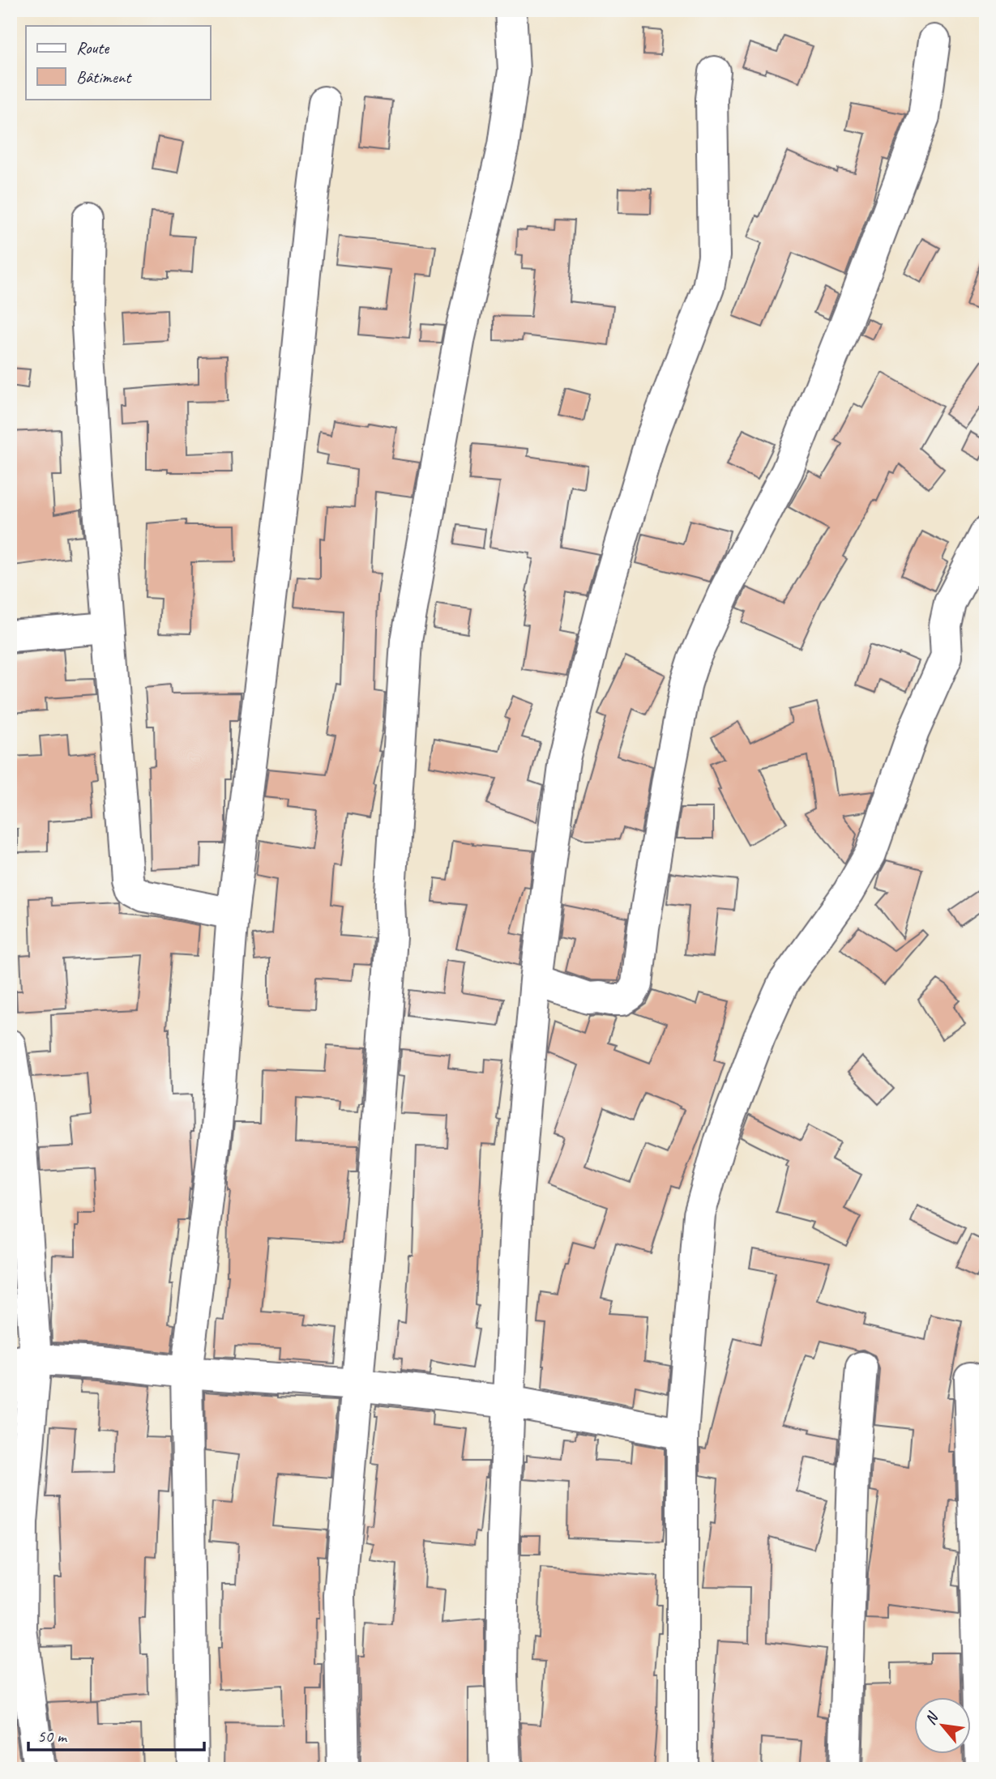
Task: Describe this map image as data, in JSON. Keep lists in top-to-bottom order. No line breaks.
{"legend":["Route","Bâtiment"],"scale_bar":"50 m","north":"top left"}
